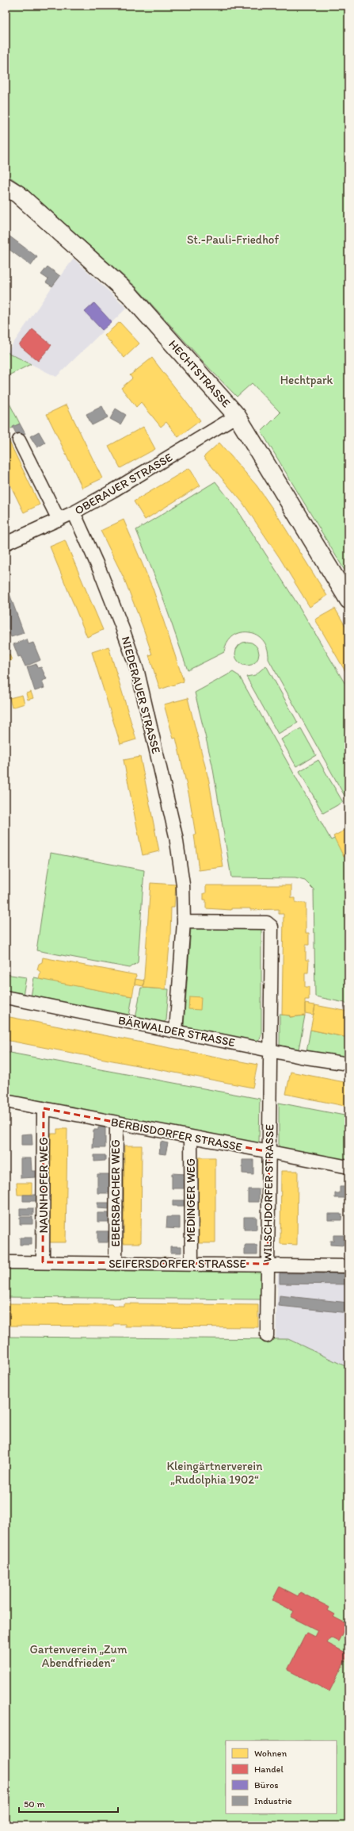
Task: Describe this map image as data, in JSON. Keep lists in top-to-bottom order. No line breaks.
{"streets":{"street":["HECHTSTRASSE","OBERAUER STRASSE","NIEDERAUER STRASSE","BÄRWALDER STRASSE","BERBISDORFER STRASSE","NAUNHOFER WEG","EBERSBACHER WEG","WILSCHDORFER STRASSE","MEDINGER WEG","SEIFERSDORFER STRASSE"]},"crossings":[["HECHTSTRASSE","OBERAUER STRASSE"],["OBERAUER STRASSE","NIEDERAUER STRASSE"],["NIEDERAUER STRASSE","BÄRWALDER STRASSE"],["NIEDERAUER STRASSE","WILSCHDORFER STRASSE"],["BÄRWALDER STRASSE","WILSCHDORFER STRASSE"],["BERBISDORFER STRASSE","NAUNHOFER WEG"],["BERBISDORFER STRASSE","EBERSBACHER WEG"],["BERBISDORFER STRASSE","WILSCHDORFER STRASSE"],["BERBISDORFER STRASSE","MEDINGER WEG"],["NAUNHOFER WEG","SEIFERSDORFER STRASSE"],["EBERSBACHER WEG","SEIFERSDORFER STRASSE"],["WILSCHDORFER STRASSE","SEIFERSDORFER STRASSE"],["MEDINGER WEG","SEIFERSDORFER STRASSE"]],"parks":["St.-Pauli-Friedhof","Hechtpark","Kleingärtnerverein „Rudolphia 1902“","Gartenverein „Zum Abendfrieden“"],"legend":["Wohnen","Handel","Büros","Industrie"],"scale_bar":"50 m"}
